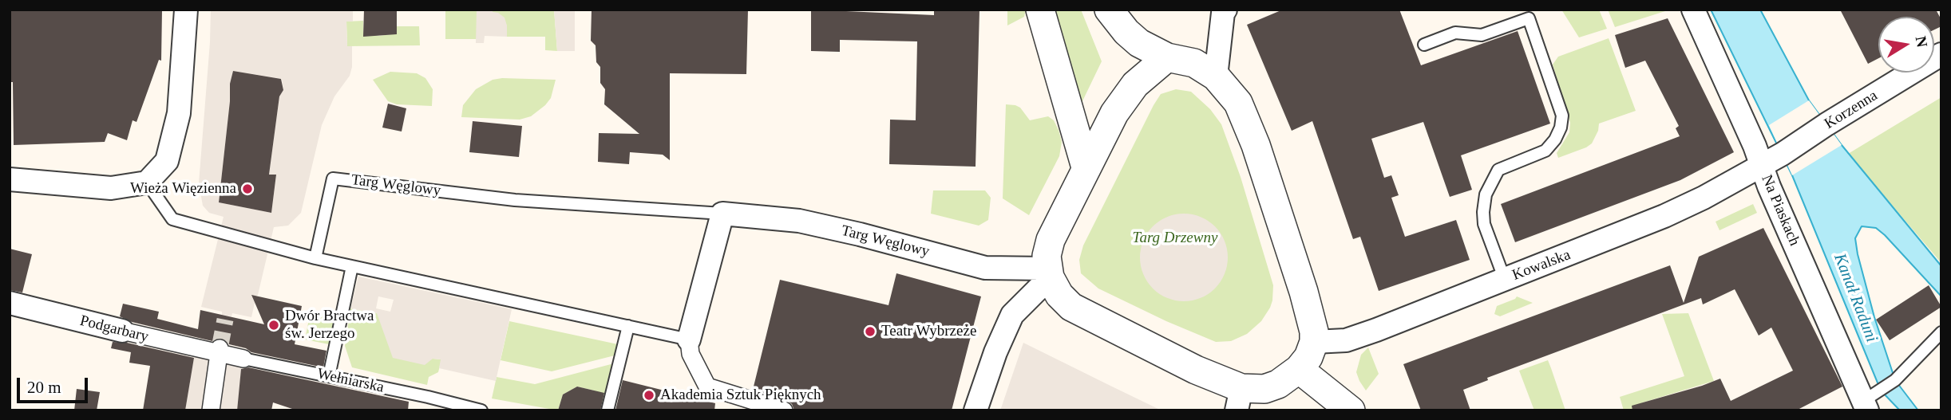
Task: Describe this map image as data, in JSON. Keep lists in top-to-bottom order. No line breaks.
{"streets":{"street":["Korzenna","Targ Węglowy","Na Piaskach","Kowalska","Podgarbary","Wełniarska"]},"crossings":[["Korzenna","Na Piaskach"],["Korzenna","Kowalska"],["Na Piaskach","Kowalska"],["Podgarbary","Wełniarska"]],"water":["Kanał Raduni"],"parks":["Targ Drzewny"],"places":["Wieża Więzienna","Dwór Bractwa św. Jerzego","Teatr Wybrzeże","Akademia Sztuk Pięknych"],"scale_bar":"20 m","north":"right"}
